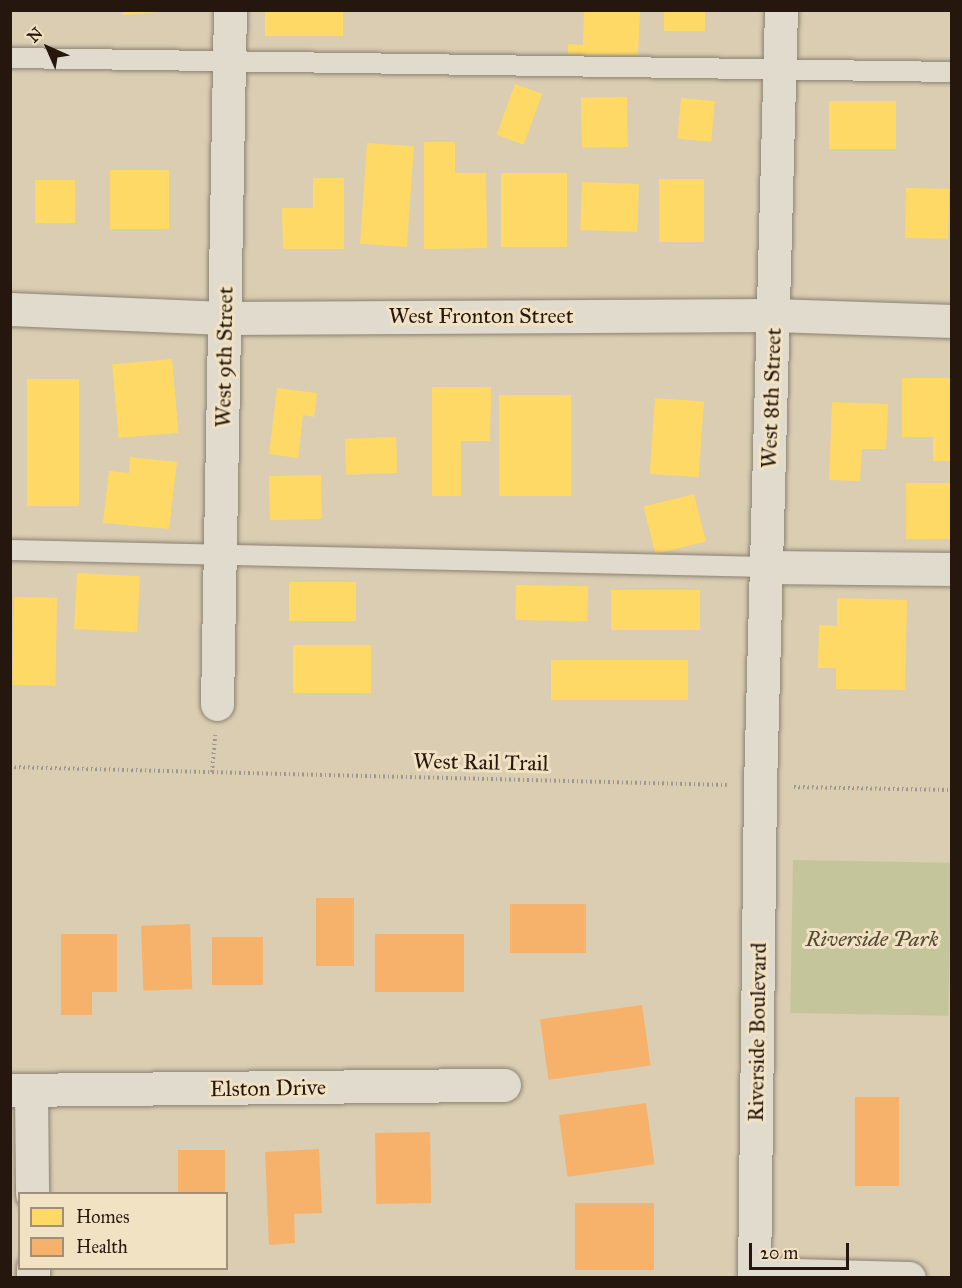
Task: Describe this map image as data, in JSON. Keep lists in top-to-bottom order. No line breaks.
{"streets":{"street":["West Fronton Street","West 9th Street","West 8th Street","Riverside Boulevard","Elston Drive"],"path":["West Rail Trail"]},"crossings":[["West Fronton Street","West 9th Street"],["West Fronton Street","West 8th Street"],["West 8th Street","West Rail Trail"],["West 8th Street","Riverside Boulevard"],["West Rail Trail","Riverside Boulevard"]],"parks":["Riverside Park"],"legend":["Homes","Health"],"scale_bar":"20 m","north":"top left"}
